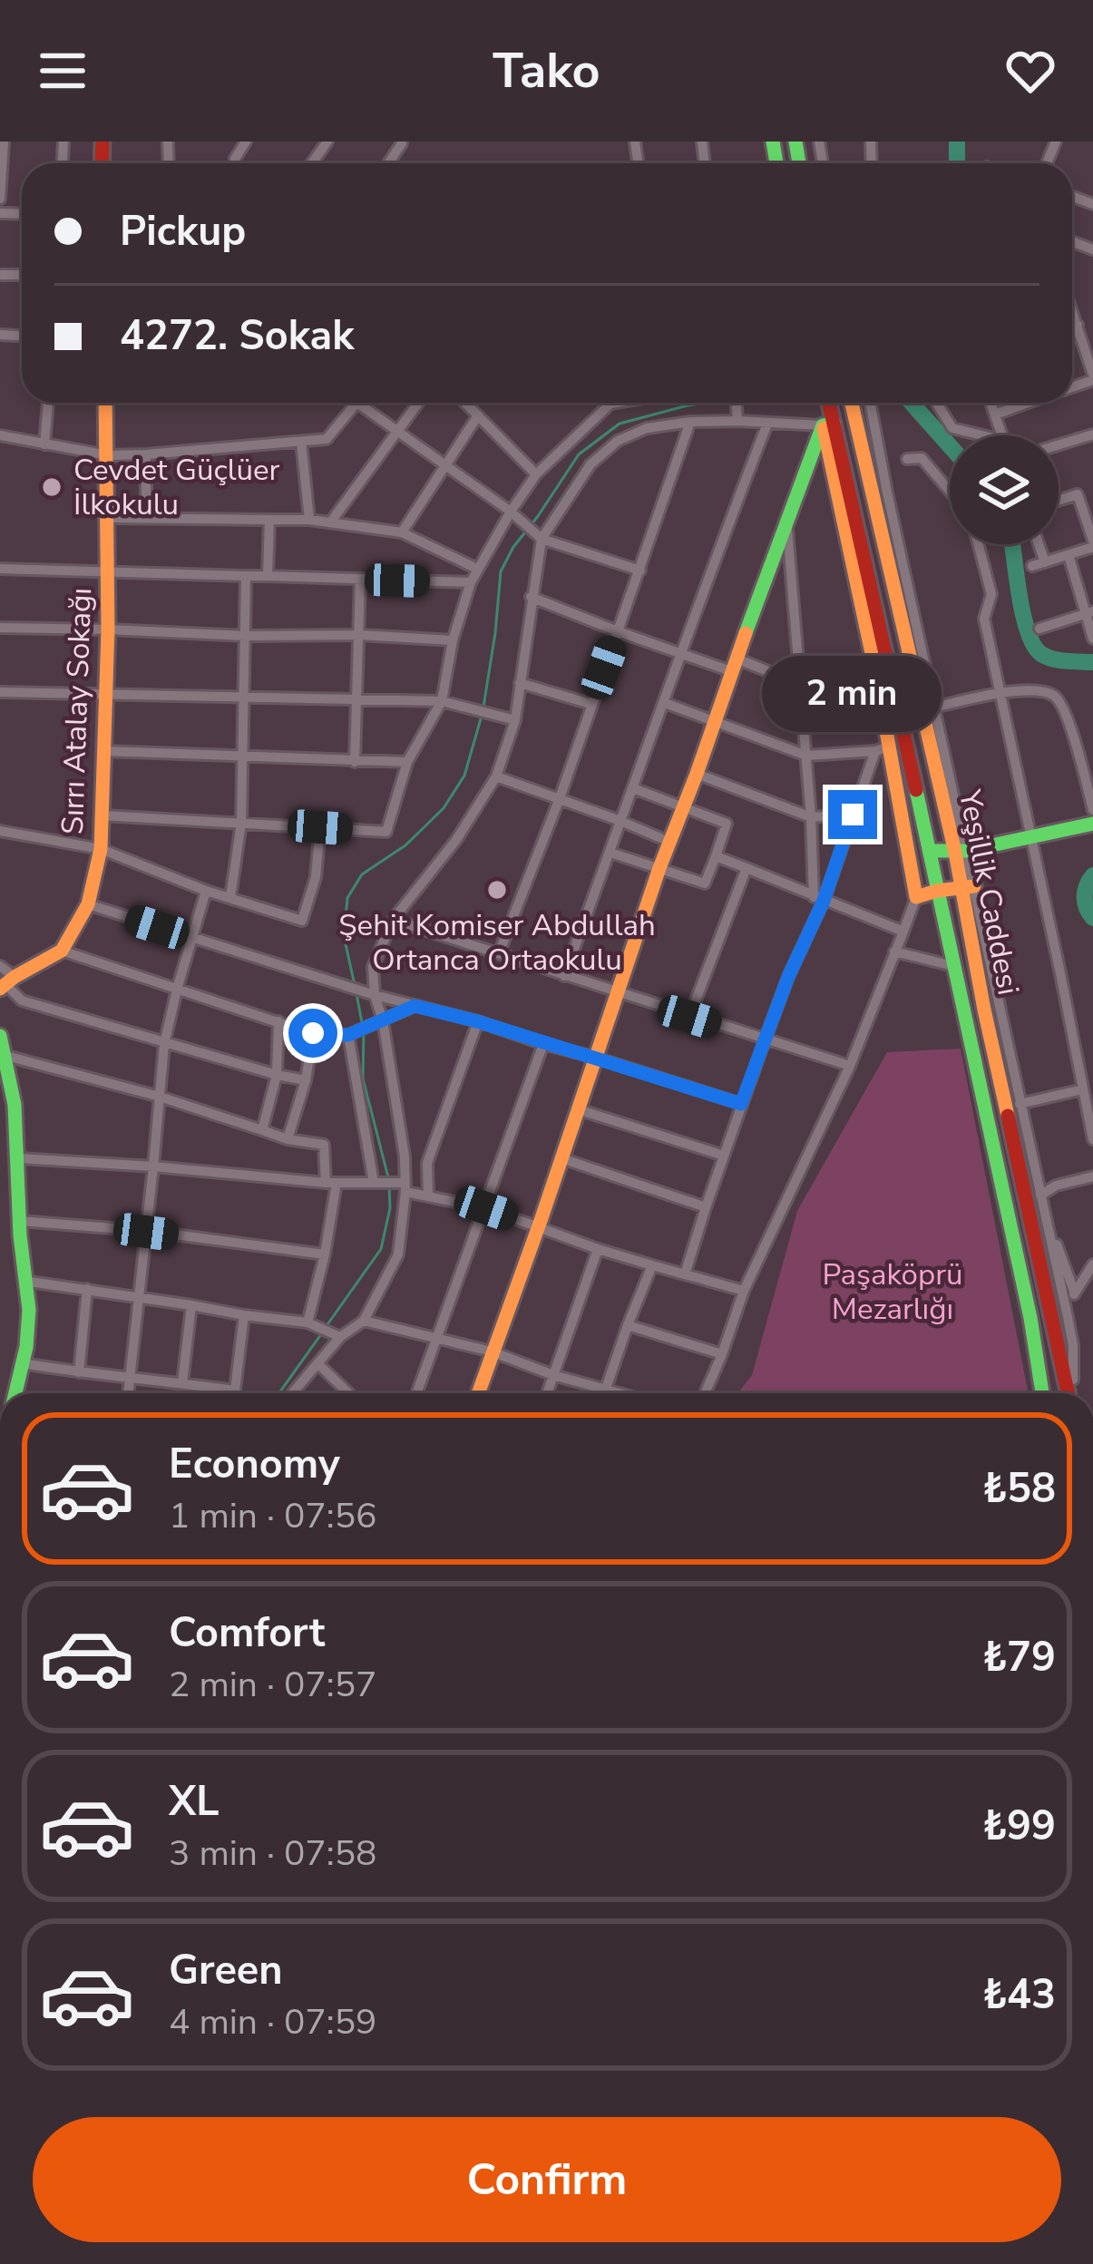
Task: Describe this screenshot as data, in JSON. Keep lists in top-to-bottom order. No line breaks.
{"streets":{"main road":["Sırrı Atalay Sokağı","Yeşillik Caddesi"]},"parks":["Paşaköprü Mezarlığı"],"places":["Cevdet Güçlüer İlkokulu","Şehit Komiser Abdullah Ortanca Ortaokulu"],"page":{"header":"Tako","banner":["Pickup","4272. Sokak"],"bubble":"2 min","list":[{"name":"Economy","note":"1 min · 07:56","value":"₺58"},{"name":"Comfort","note":"2 min · 07:57","value":"₺79"},{"name":"XL","note":"3 min · 07:58","value":"₺99"},{"name":"Green","note":"4 min · 07:59","value":"₺43"}],"buttons":"Confirm"}}
